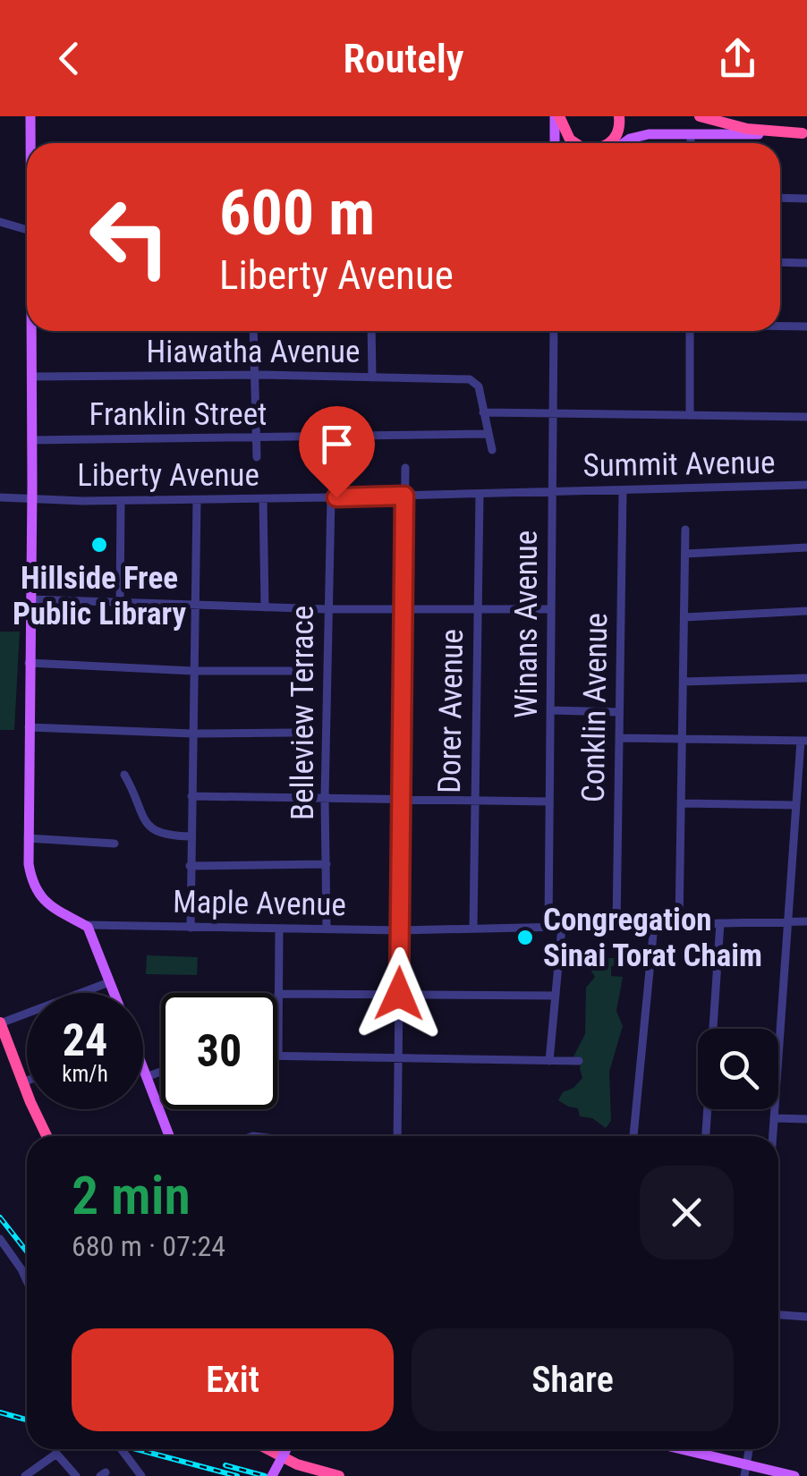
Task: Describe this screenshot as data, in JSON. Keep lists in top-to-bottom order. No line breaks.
{"streets":{"street":["Hiawatha Avenue","Franklin Street","Summit Avenue","Liberty Avenue","Winans Avenue","Conklin Avenue","Dorer Avenue","Belleview Terrace","Maple Avenue"]},"crossings":[["Summit Avenue","Liberty Avenue"],["Summit Avenue","Winans Avenue"],["Summit Avenue","Conklin Avenue"],["Liberty Avenue","Winans Avenue"],["Liberty Avenue","Dorer Avenue"],["Liberty Avenue","Belleview Terrace"],["Winans Avenue","Maple Avenue"],["Conklin Avenue","Maple Avenue"],["Dorer Avenue","Maple Avenue"],["Belleview Terrace","Maple Avenue"]],"places":["Hillside Free Public Library","Congregation Sinai Torat Chaim"],"page":{"header":"Routely","turn":["600 m","Liberty Avenue"],"speed":"24 km/h","limit":"30","heading":["2 min","680 m · 07:24"],"buttons":["Exit","Share"]}}
